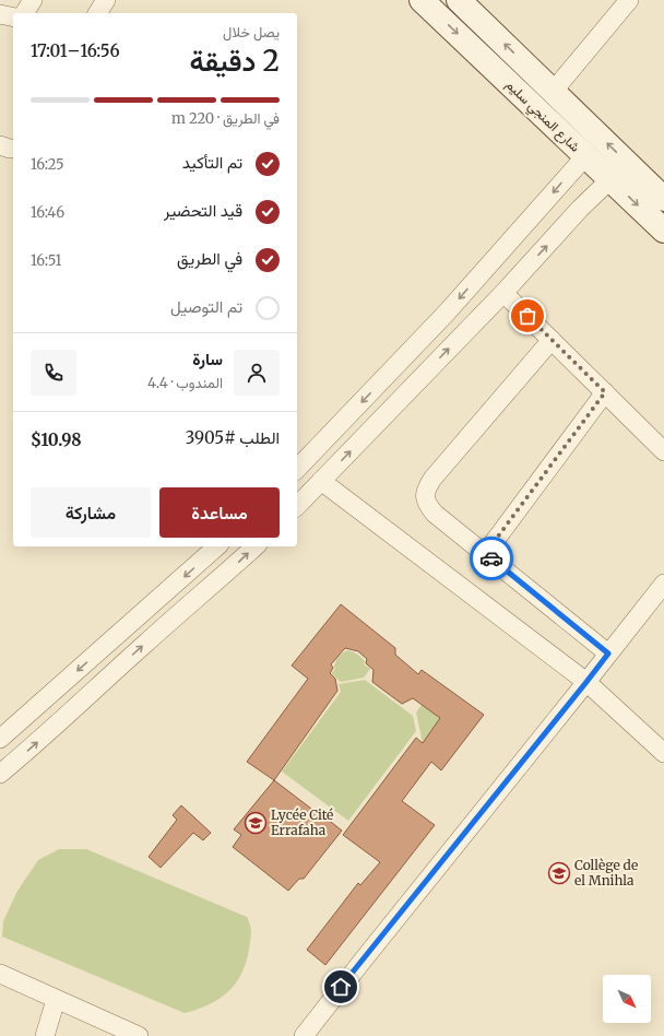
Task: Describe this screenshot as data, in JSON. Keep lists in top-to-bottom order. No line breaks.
{"streets":{"main road":["شارع المنجي سليم"]},"places":{"school or university":["Lycée Cité Errafaha","Collège de el Mnihla"]},"north":"bottom right","page":{"heading":["2 دقيقة","يصل خلال","16:56–17:01"],"panel":["سارة","المندوب · 4.4","الطلب #3905","$10.98"],"bar":"في الطريق · 220 m","list":[["تم التأكيد","16:25"],["قيد التحضير","16:46"],["في الطريق","16:51"],"تم التوصيل"],"buttons":["مساعدة","مشاركة"]}}
